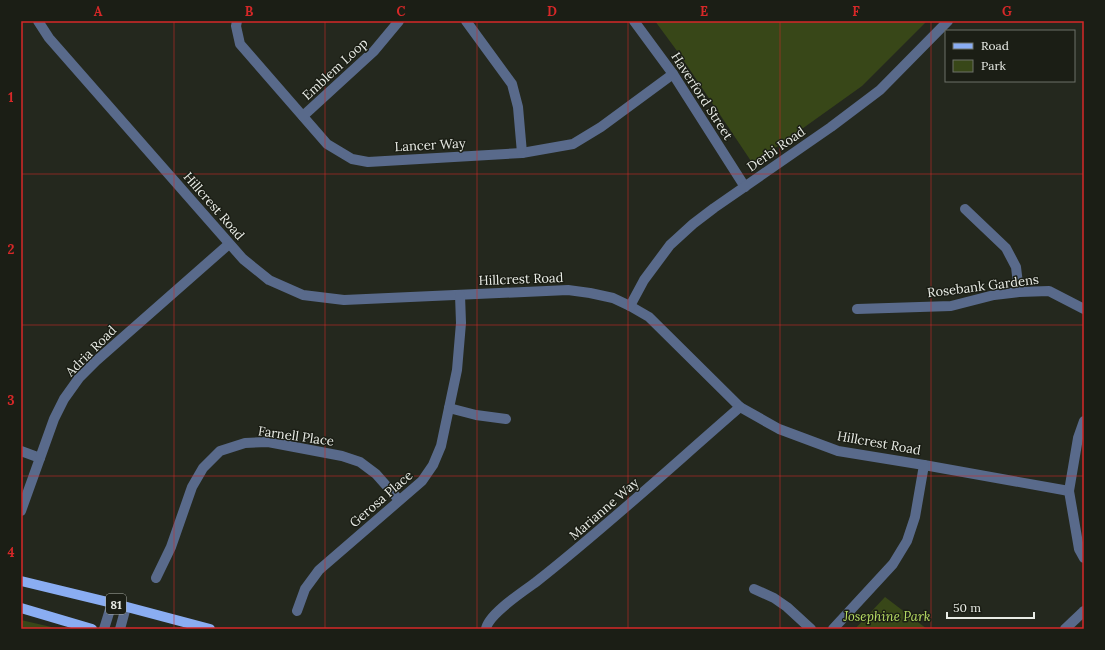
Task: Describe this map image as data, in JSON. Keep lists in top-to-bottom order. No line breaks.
{"streets":{"main road":["81"],"street":["Emblem Loop","Haverford Street","Lancer Way","Derbi Road","Hillcrest Road","Rosebank Gardens","Adria Road","Farnell Place","Gerosa Place","Marianne Way"]},"crossings":[["Emblem Loop","Lancer Way"],["Haverford Street","Lancer Way"],["Haverford Street","Derbi Road"],["Derbi Road","Hillcrest Road"],["Hillcrest Road","Adria Road"],["Hillcrest Road","Gerosa Place"],["Hillcrest Road","Marianne Way"],["Farnell Place","Gerosa Place"]],"parks":["Josephine Park"],"legend":["Road","Park"],"scale_bar":"50 m","grid":{"columns":["A","B","C","D","E","F","G"],"rows":["1","2","3","4"]}}
